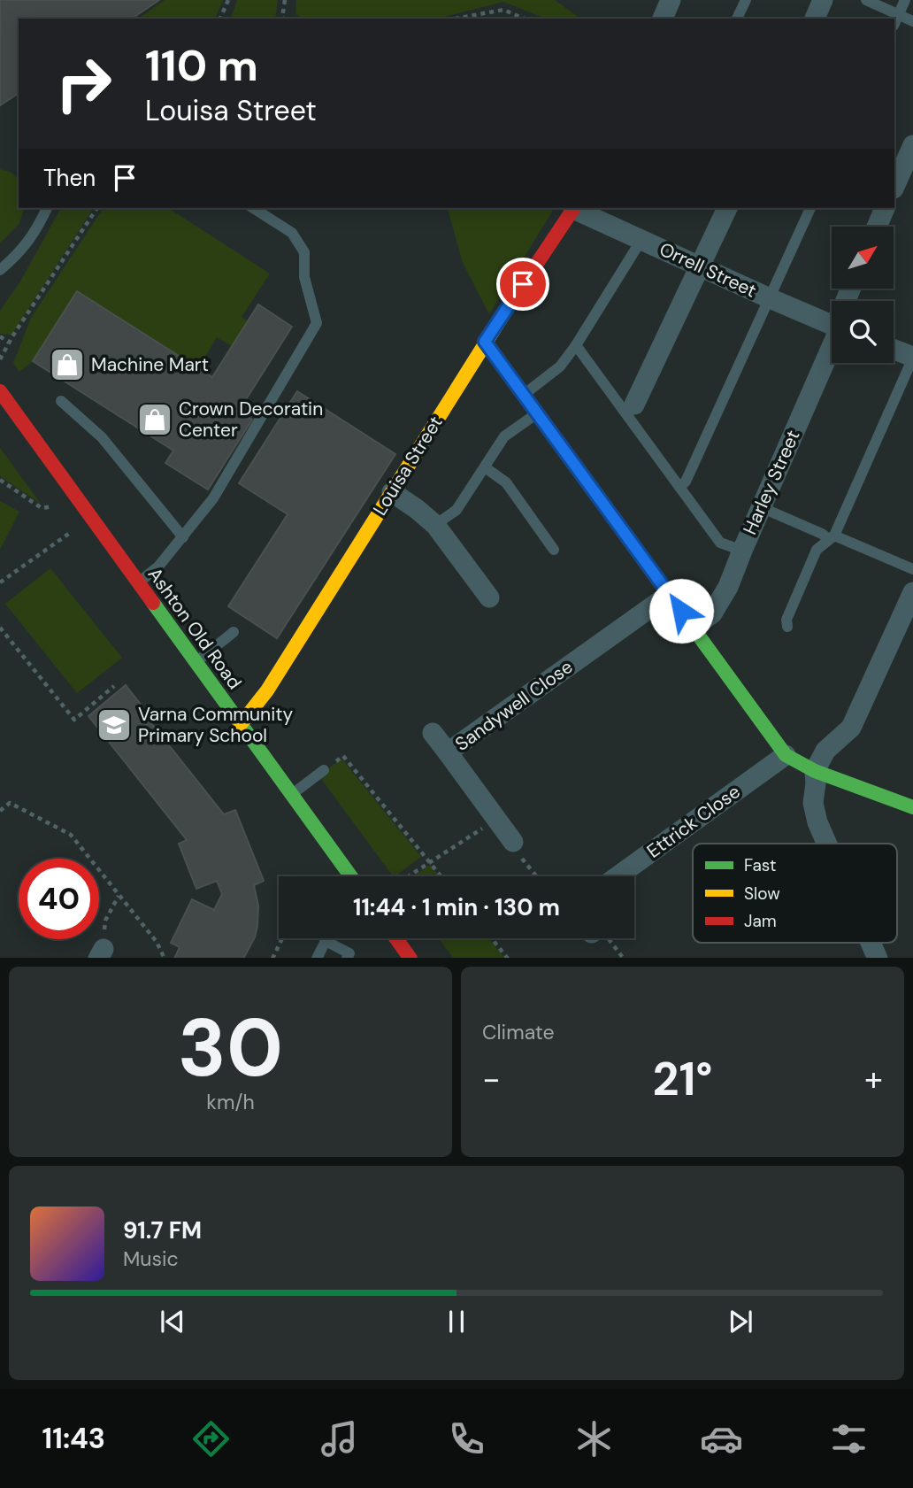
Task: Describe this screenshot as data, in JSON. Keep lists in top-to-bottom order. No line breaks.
{"streets":{"main road":["Louisa Street","Ashton Old Road"],"street":["Orrell Street","Harley Street","Sandywell Close","Ettrick Close"]},"crossings":[["Louisa Street","Ashton Old Road"]],"places":{"shop":["Machine Mart","Crown Decoratin Center"],"school or university":["Varna Community Primary School"]},"legend":["Fast","Slow","Jam"],"north":"top right","page":{"turn":["110 m","Louisa Street"],"then":"Then","limit":"40","trip":"11:44 · 1 min · 130 m","tile":[["30","km/h"],"Climate"],"heat":["−","21°","+"],"song":["91.7 FM","Music"],"tabs":"11:43"}}
